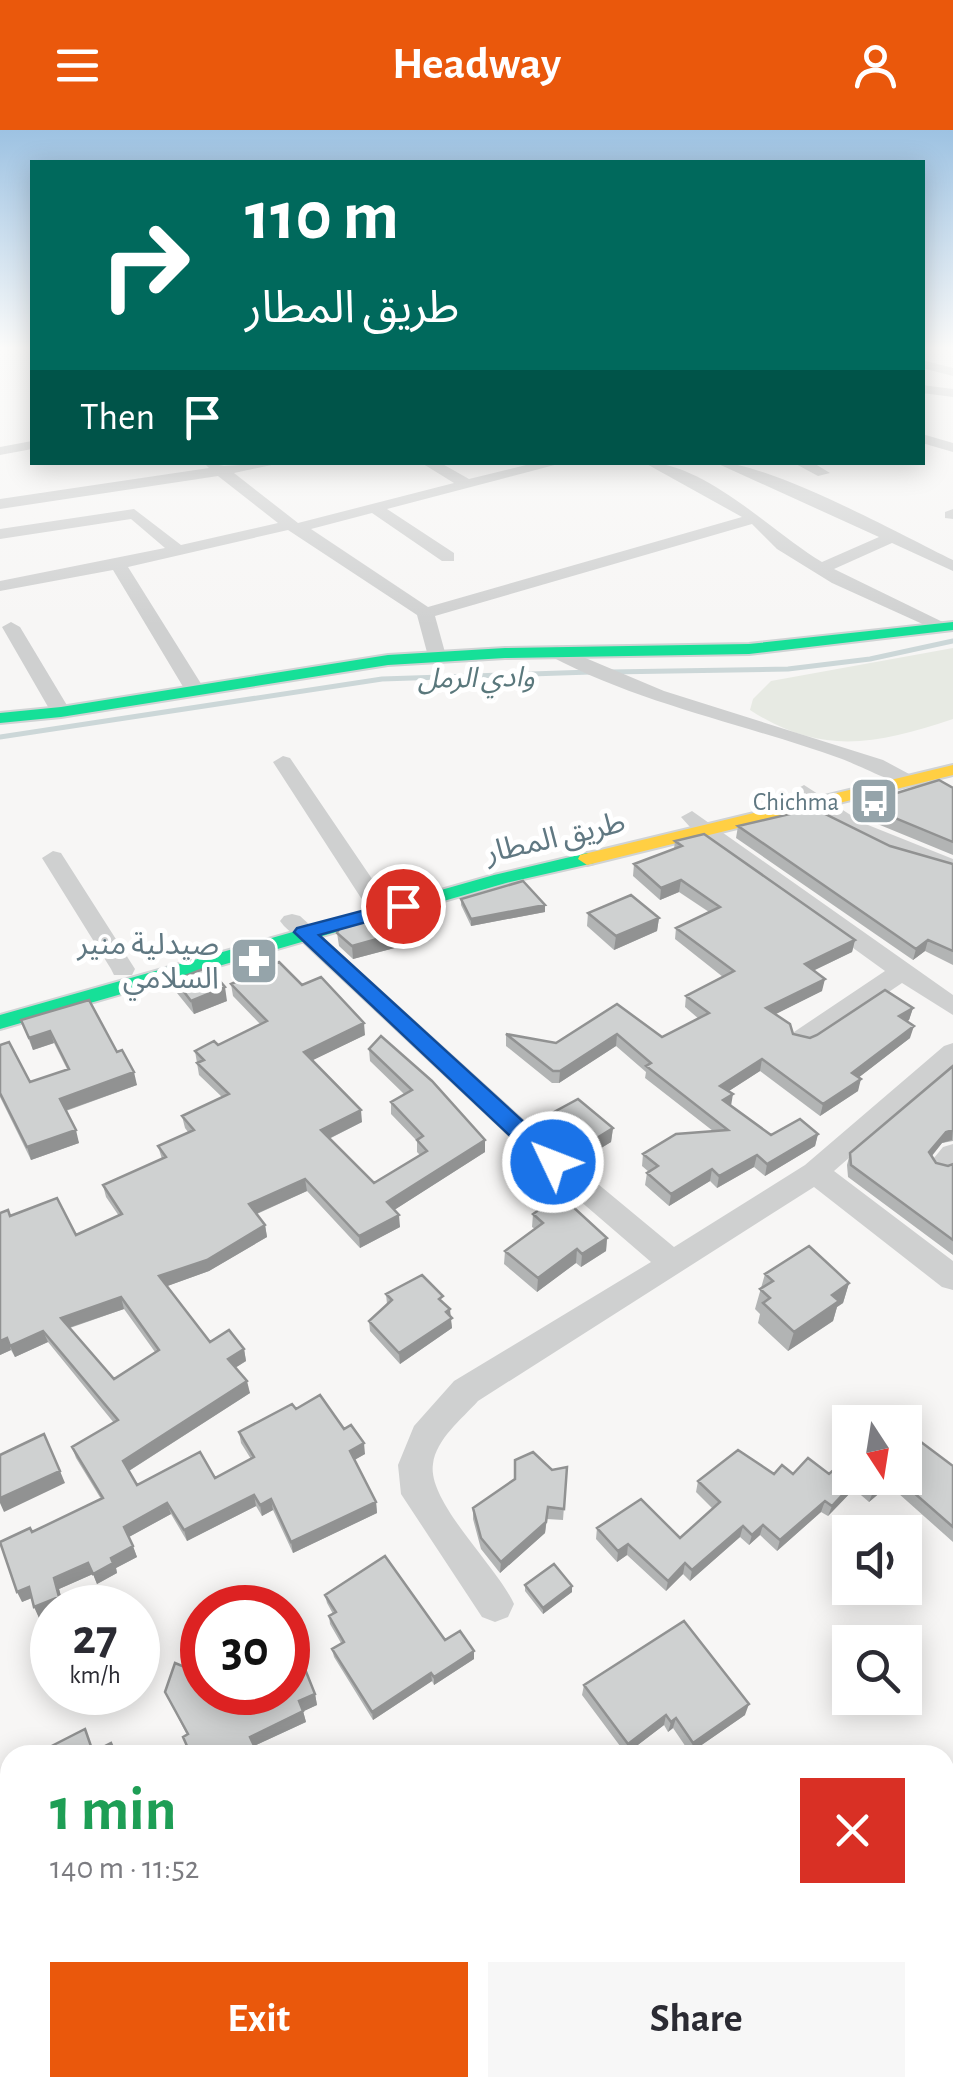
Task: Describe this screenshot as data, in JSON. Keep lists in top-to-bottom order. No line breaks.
{"streets":{"main road":["طريق المطار"]},"water":["وادي الرمل"],"places":{"bus stop":["Chichma"],"pharmacy":["صيدلية منير السلامي"]},"north":"bottom","page":{"header":"Headway","turn":["110 m","طريق المطار"],"then":"Then","speed":"27 km/h","limit":"30","heading":["1 min","140 m · 11:52"],"buttons":["Exit","Share"]}}
